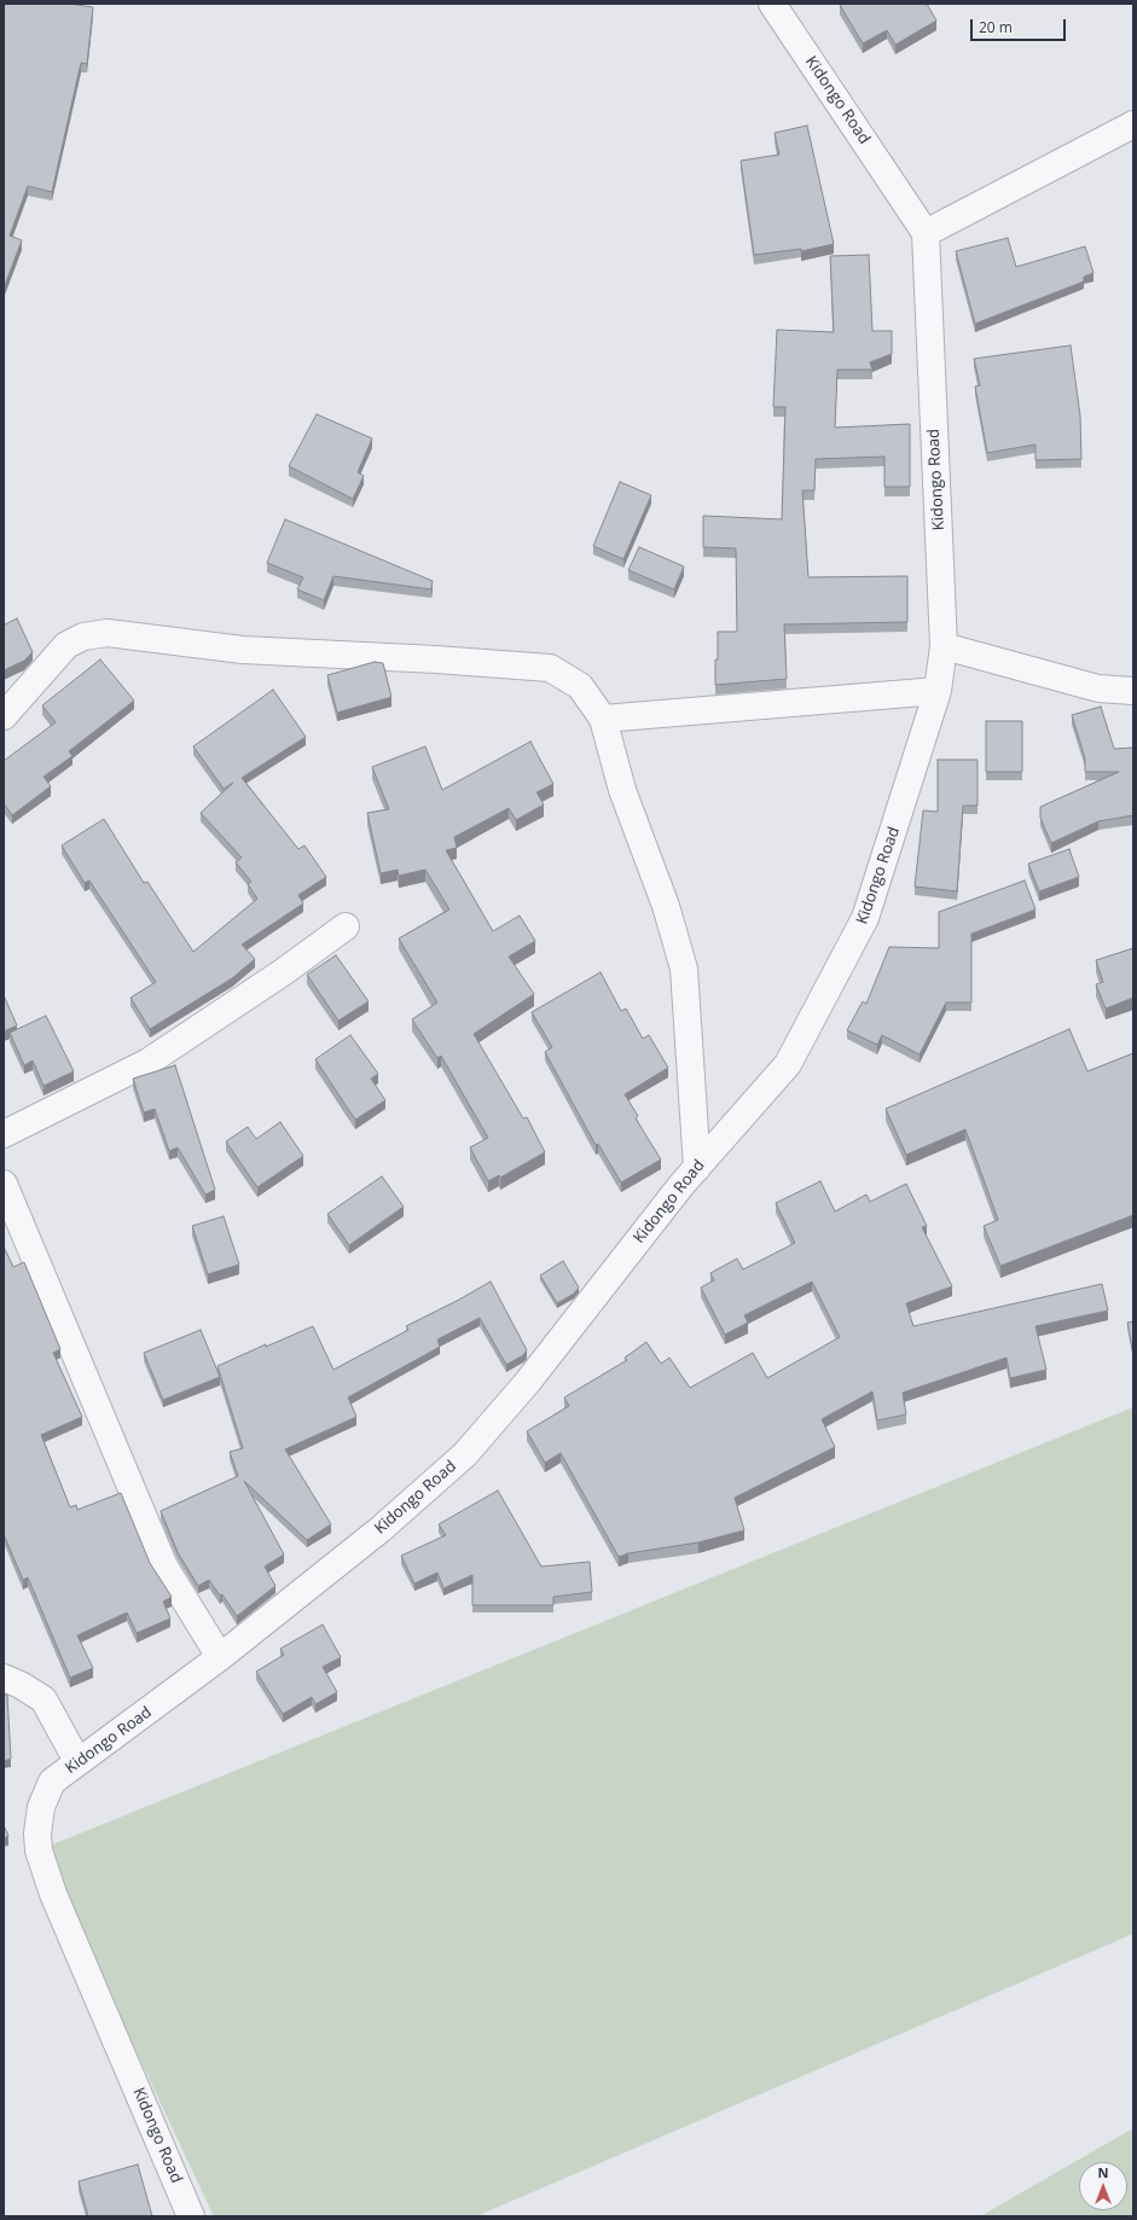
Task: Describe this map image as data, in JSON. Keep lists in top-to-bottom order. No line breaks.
{"streets":{"street":["Kidongo Road"]},"scale_bar":"20 m","north":"top"}
